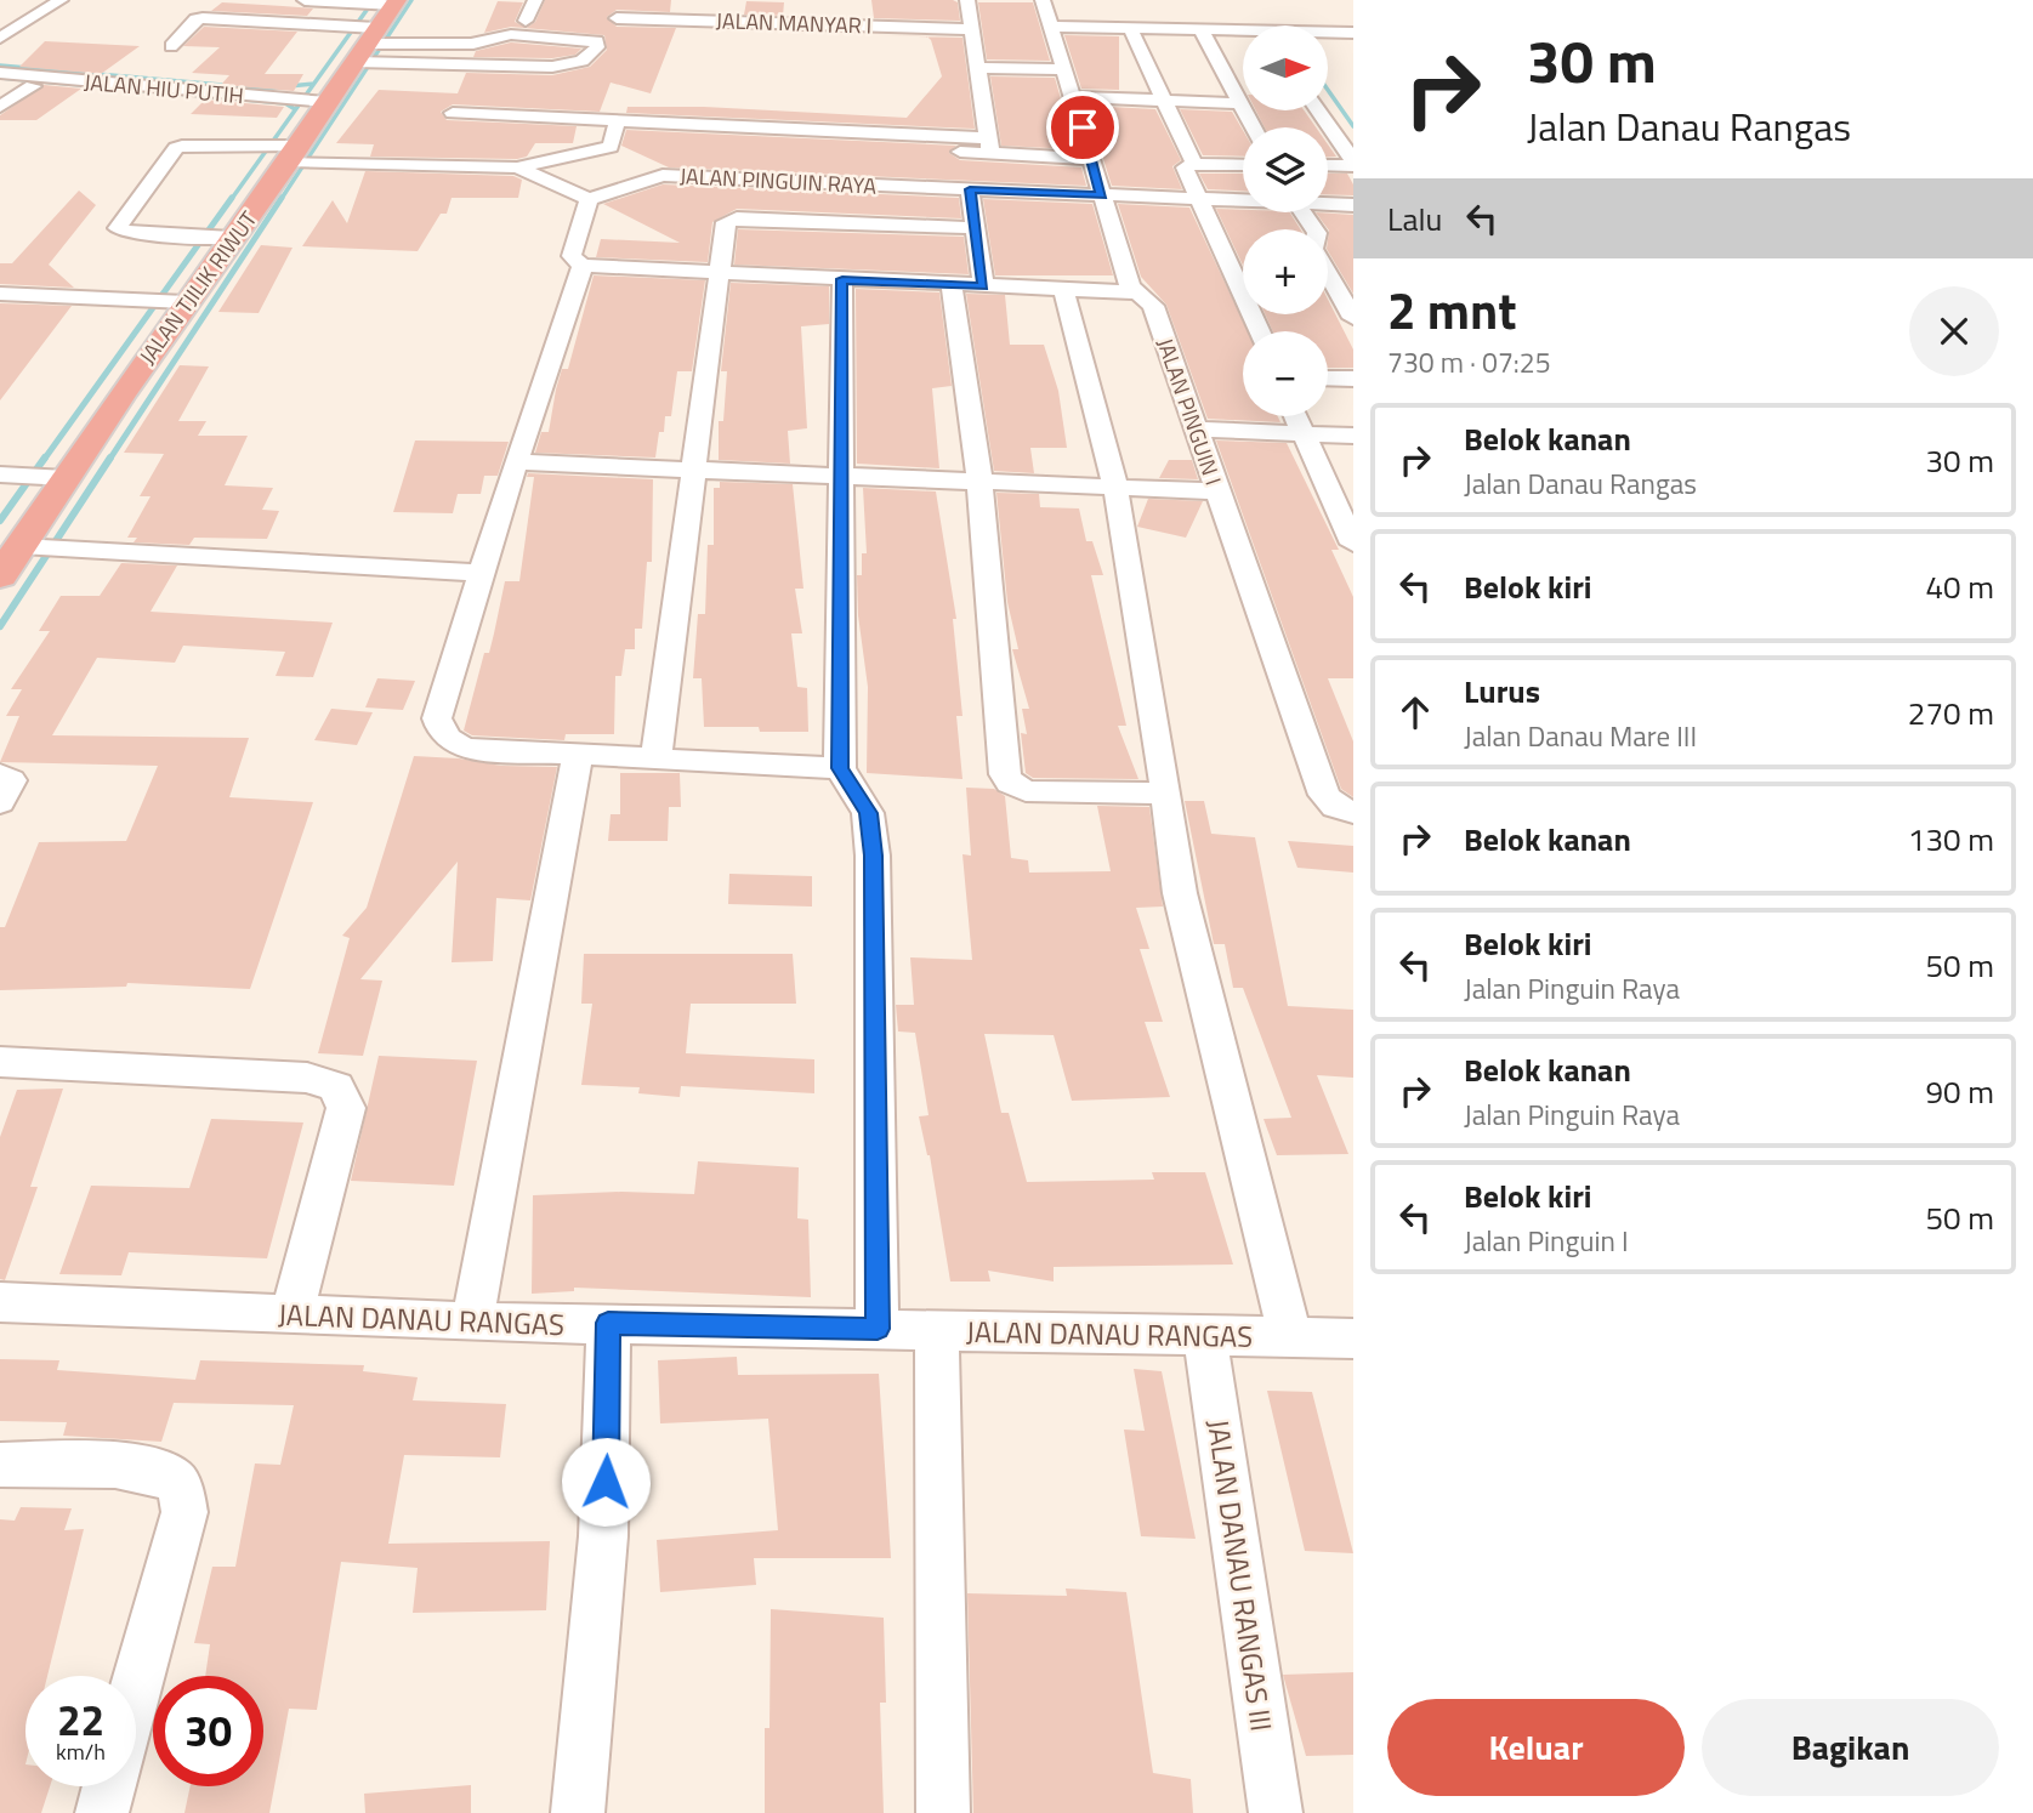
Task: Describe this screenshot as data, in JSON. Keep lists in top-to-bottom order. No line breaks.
{"streets":{"highway":["JALAN TJILIK RIWUT"],"street":["JALAN MANYAR I","JALAN HIU PUTIH","JALAN PINGUIN RAYA","JALAN PINGUIN I","JALAN DANAU RANGAS","JALAN DANAU RANGAS III"]},"crossings":[["JALAN HIU PUTIH","JALAN TJILIK RIWUT"],["JALAN PINGUIN RAYA","JALAN PINGUIN I"],["JALAN DANAU RANGAS","JALAN DANAU RANGAS III"]],"north":"right","page":{"turn":["30 m","Jalan Danau Rangas"],"map_buttons":["+","−"],"then":"Lalu","heading":["2 mnt","730 m · 07:25"],"list":[{"name":"Belok kanan","note":"Jalan Danau Rangas","value":"30 m"},{"name":"Belok kiri","value":"40 m"},{"name":"Lurus","note":"Jalan Danau Mare III","value":"270 m"},{"name":"Belok kanan","value":"130 m"},{"name":"Belok kiri","note":"Jalan Pinguin Raya","value":"50 m"},{"name":"Belok kanan","note":"Jalan Pinguin Raya","value":"90 m"},{"name":"Belok kiri","note":"Jalan Pinguin I","value":"50 m"}],"speed":"22 km/h","limit":"30","buttons":["Keluar","Bagikan"]}}
